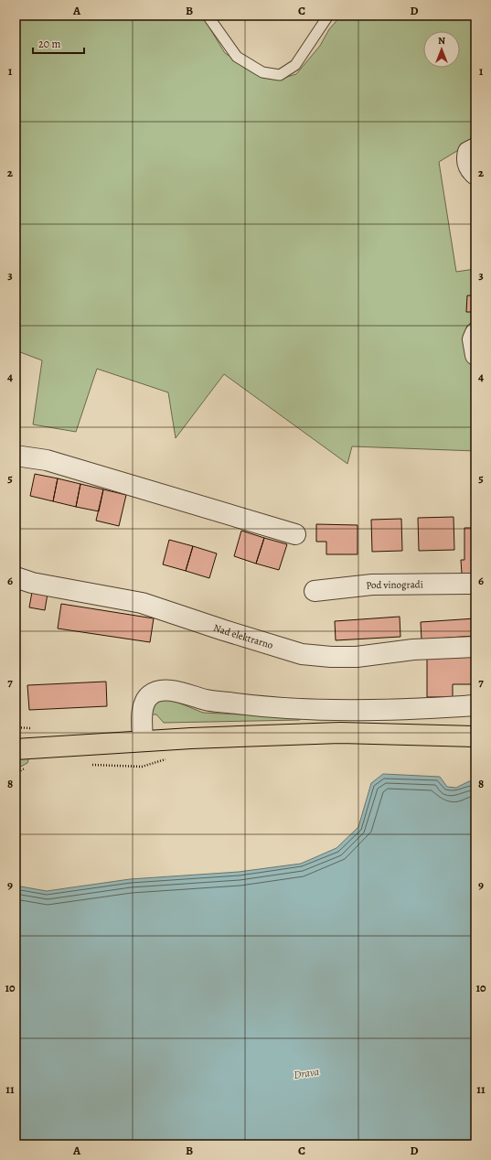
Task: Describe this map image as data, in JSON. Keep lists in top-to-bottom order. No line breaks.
{"streets":{"street":["Pod vinogradi","Nad elektrarno"]},"water":["Drava"],"scale_bar":"20 m","north":"top","grid":{"columns":["A","B","C","D"],"rows":["1","2","3","4","5","6","7","8","9","10","11"]}}
